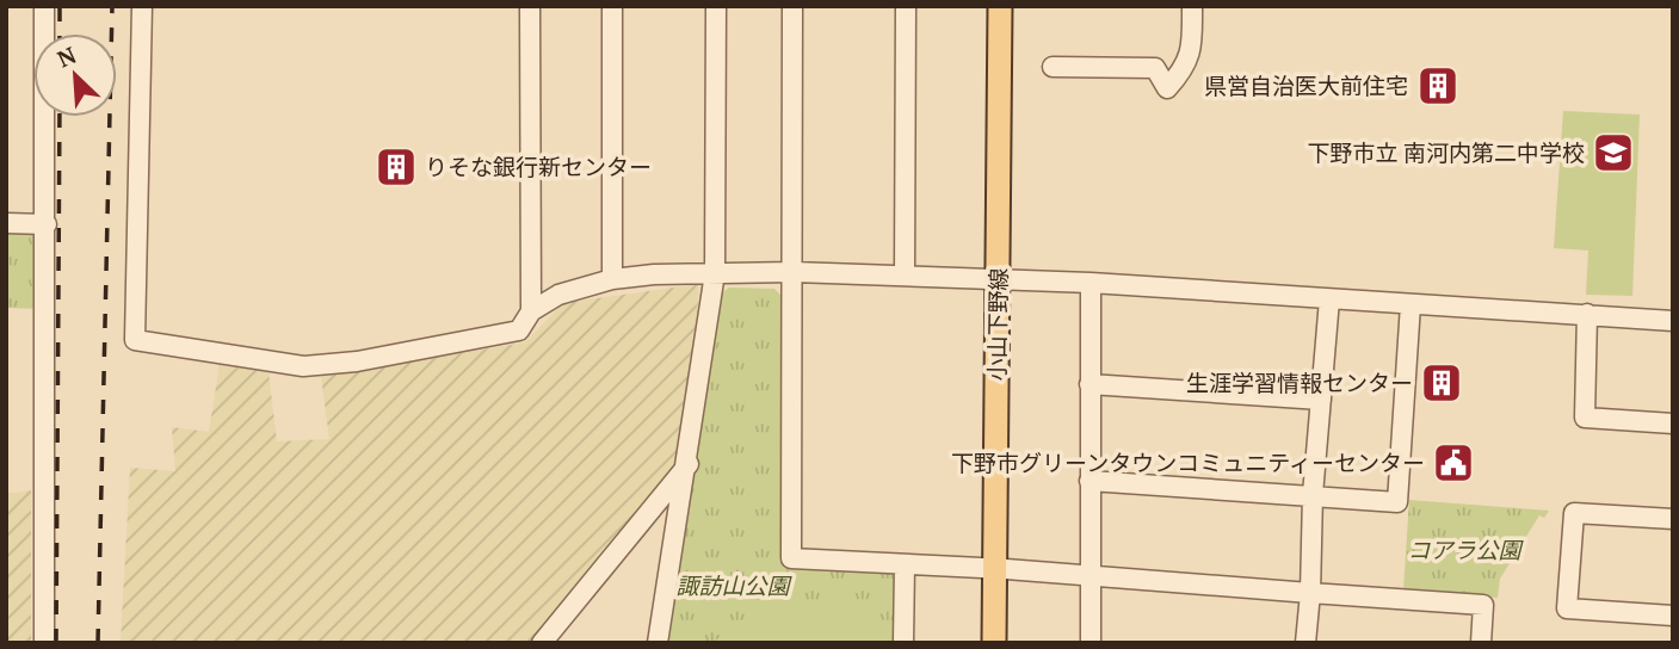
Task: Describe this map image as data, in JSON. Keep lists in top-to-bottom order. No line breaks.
{"streets":{"main road":["小山下野線"]},"parks":["コアラ公園","諏訪山公園"],"places":{"building":["県営自治医大前住宅","りそな銀行新センター","生涯学習情報センター"],"school or university":["下野市立 南河内第二中学校"],"public building":["下野市グリーンタウンコミュニティーセンター"]},"north":"top left"}
